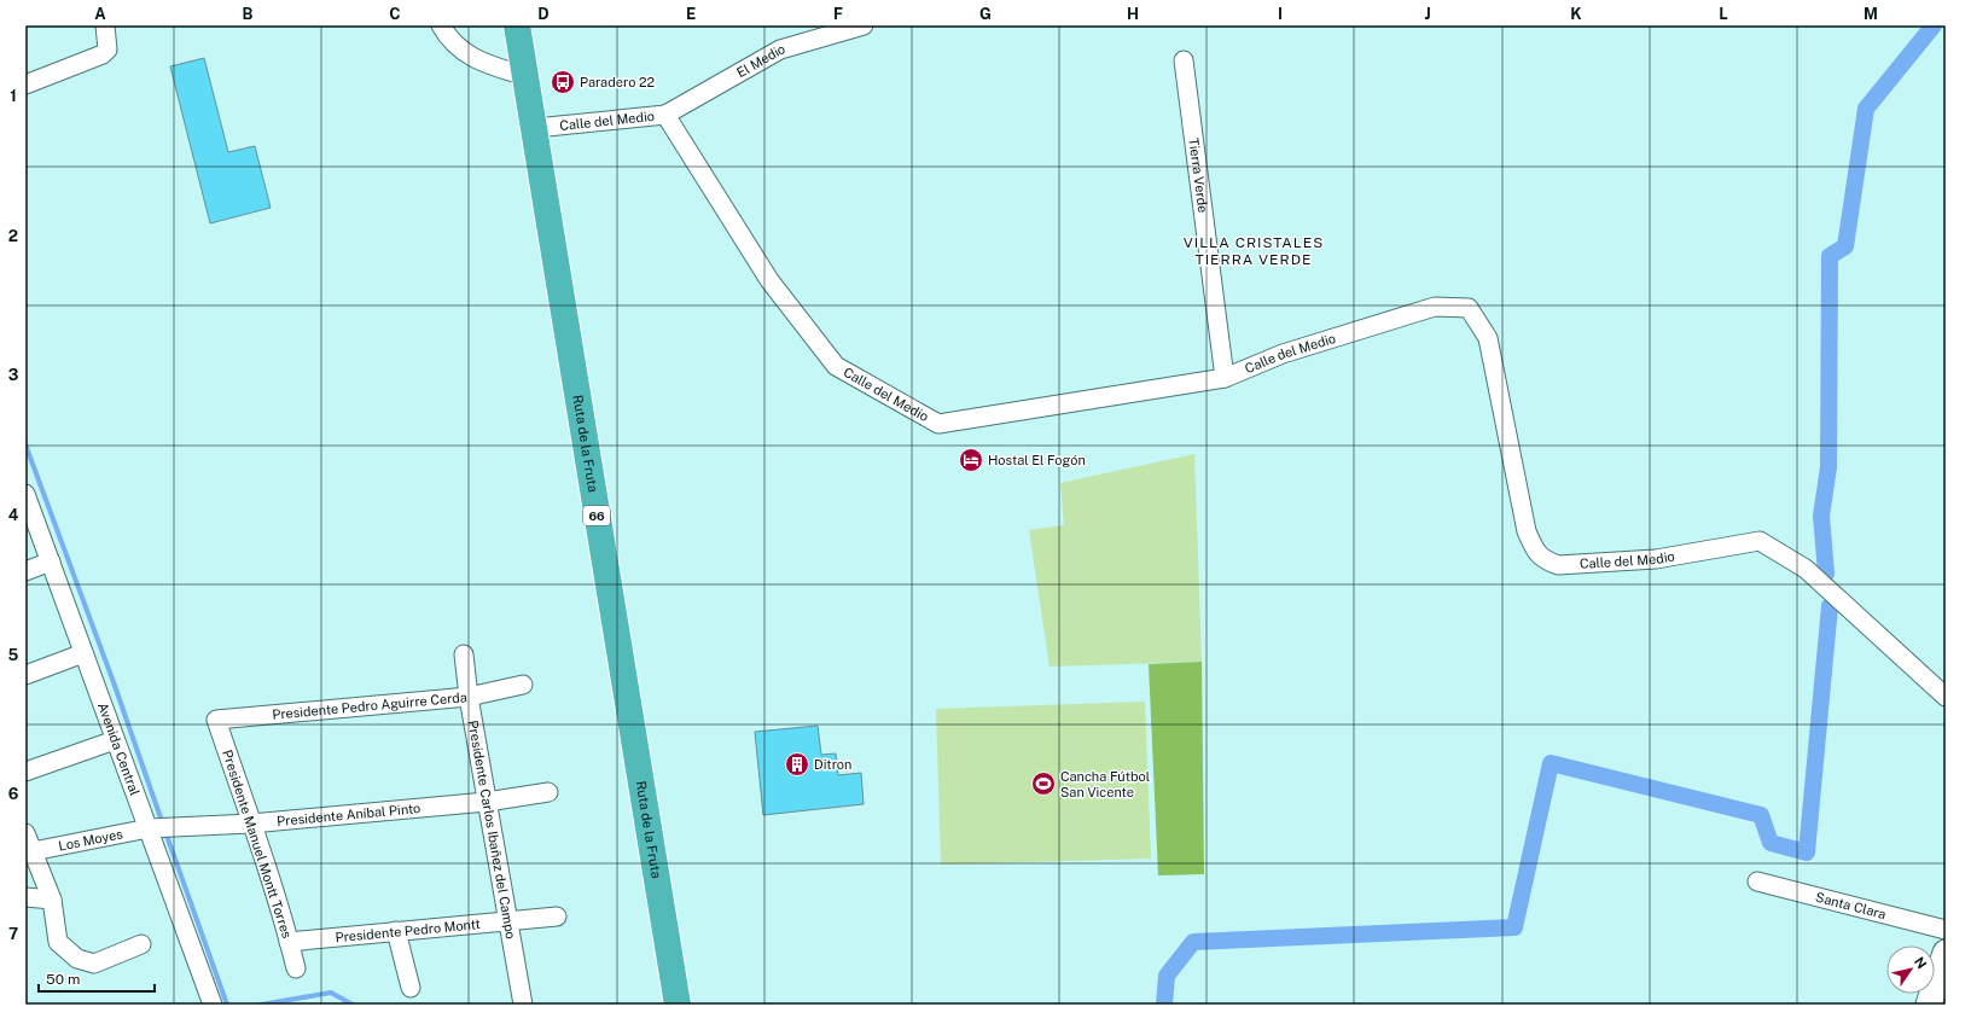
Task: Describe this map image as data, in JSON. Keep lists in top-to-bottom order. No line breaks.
{"streets":{"highway":["Ruta de la Fruta","66"],"street":["El Medio","Calle del Medio","Tierra Verde","Presidente Pedro Aguirre Cerda","Avenida Central","Presidente Aníbal Pinto","Presidente Carlos Ibañez del Campo","Los Moyes","Presidente Manuel Montt Torres","Santa Clara","Presidente Pedro Montt"]},"crossings":[["El Medio","Calle del Medio"],["Calle del Medio","Tierra Verde"],["Calle del Medio","Ruta de la Fruta"],["Presidente Pedro Aguirre Cerda","Presidente Carlos Ibañez del Campo"],["Presidente Pedro Aguirre Cerda","Presidente Manuel Montt Torres"],["Avenida Central","Presidente Aníbal Pinto"],["Avenida Central","Los Moyes"],["Presidente Aníbal Pinto","Presidente Carlos Ibañez del Campo"],["Presidente Aníbal Pinto","Los Moyes"],["Presidente Aníbal Pinto","Presidente Manuel Montt Torres"],["Presidente Carlos Ibañez del Campo","Presidente Pedro Montt"],["Presidente Manuel Montt Torres","Presidente Pedro Montt"]],"districts":["VILLA CRISTALES TIERRA VERDE"],"places":{"bus stop":["Paradero 22"],"hotel":["Hostal El Fogón"],"building":["Ditron"],"sports":["Cancha Fútbol San Vicente"]},"scale_bar":"50 m","north":"top right","grid":{"columns":["A","B","C","D","E","F","G","H","I","J","K","L","M"],"rows":["1","2","3","4","5","6","7"]}}
